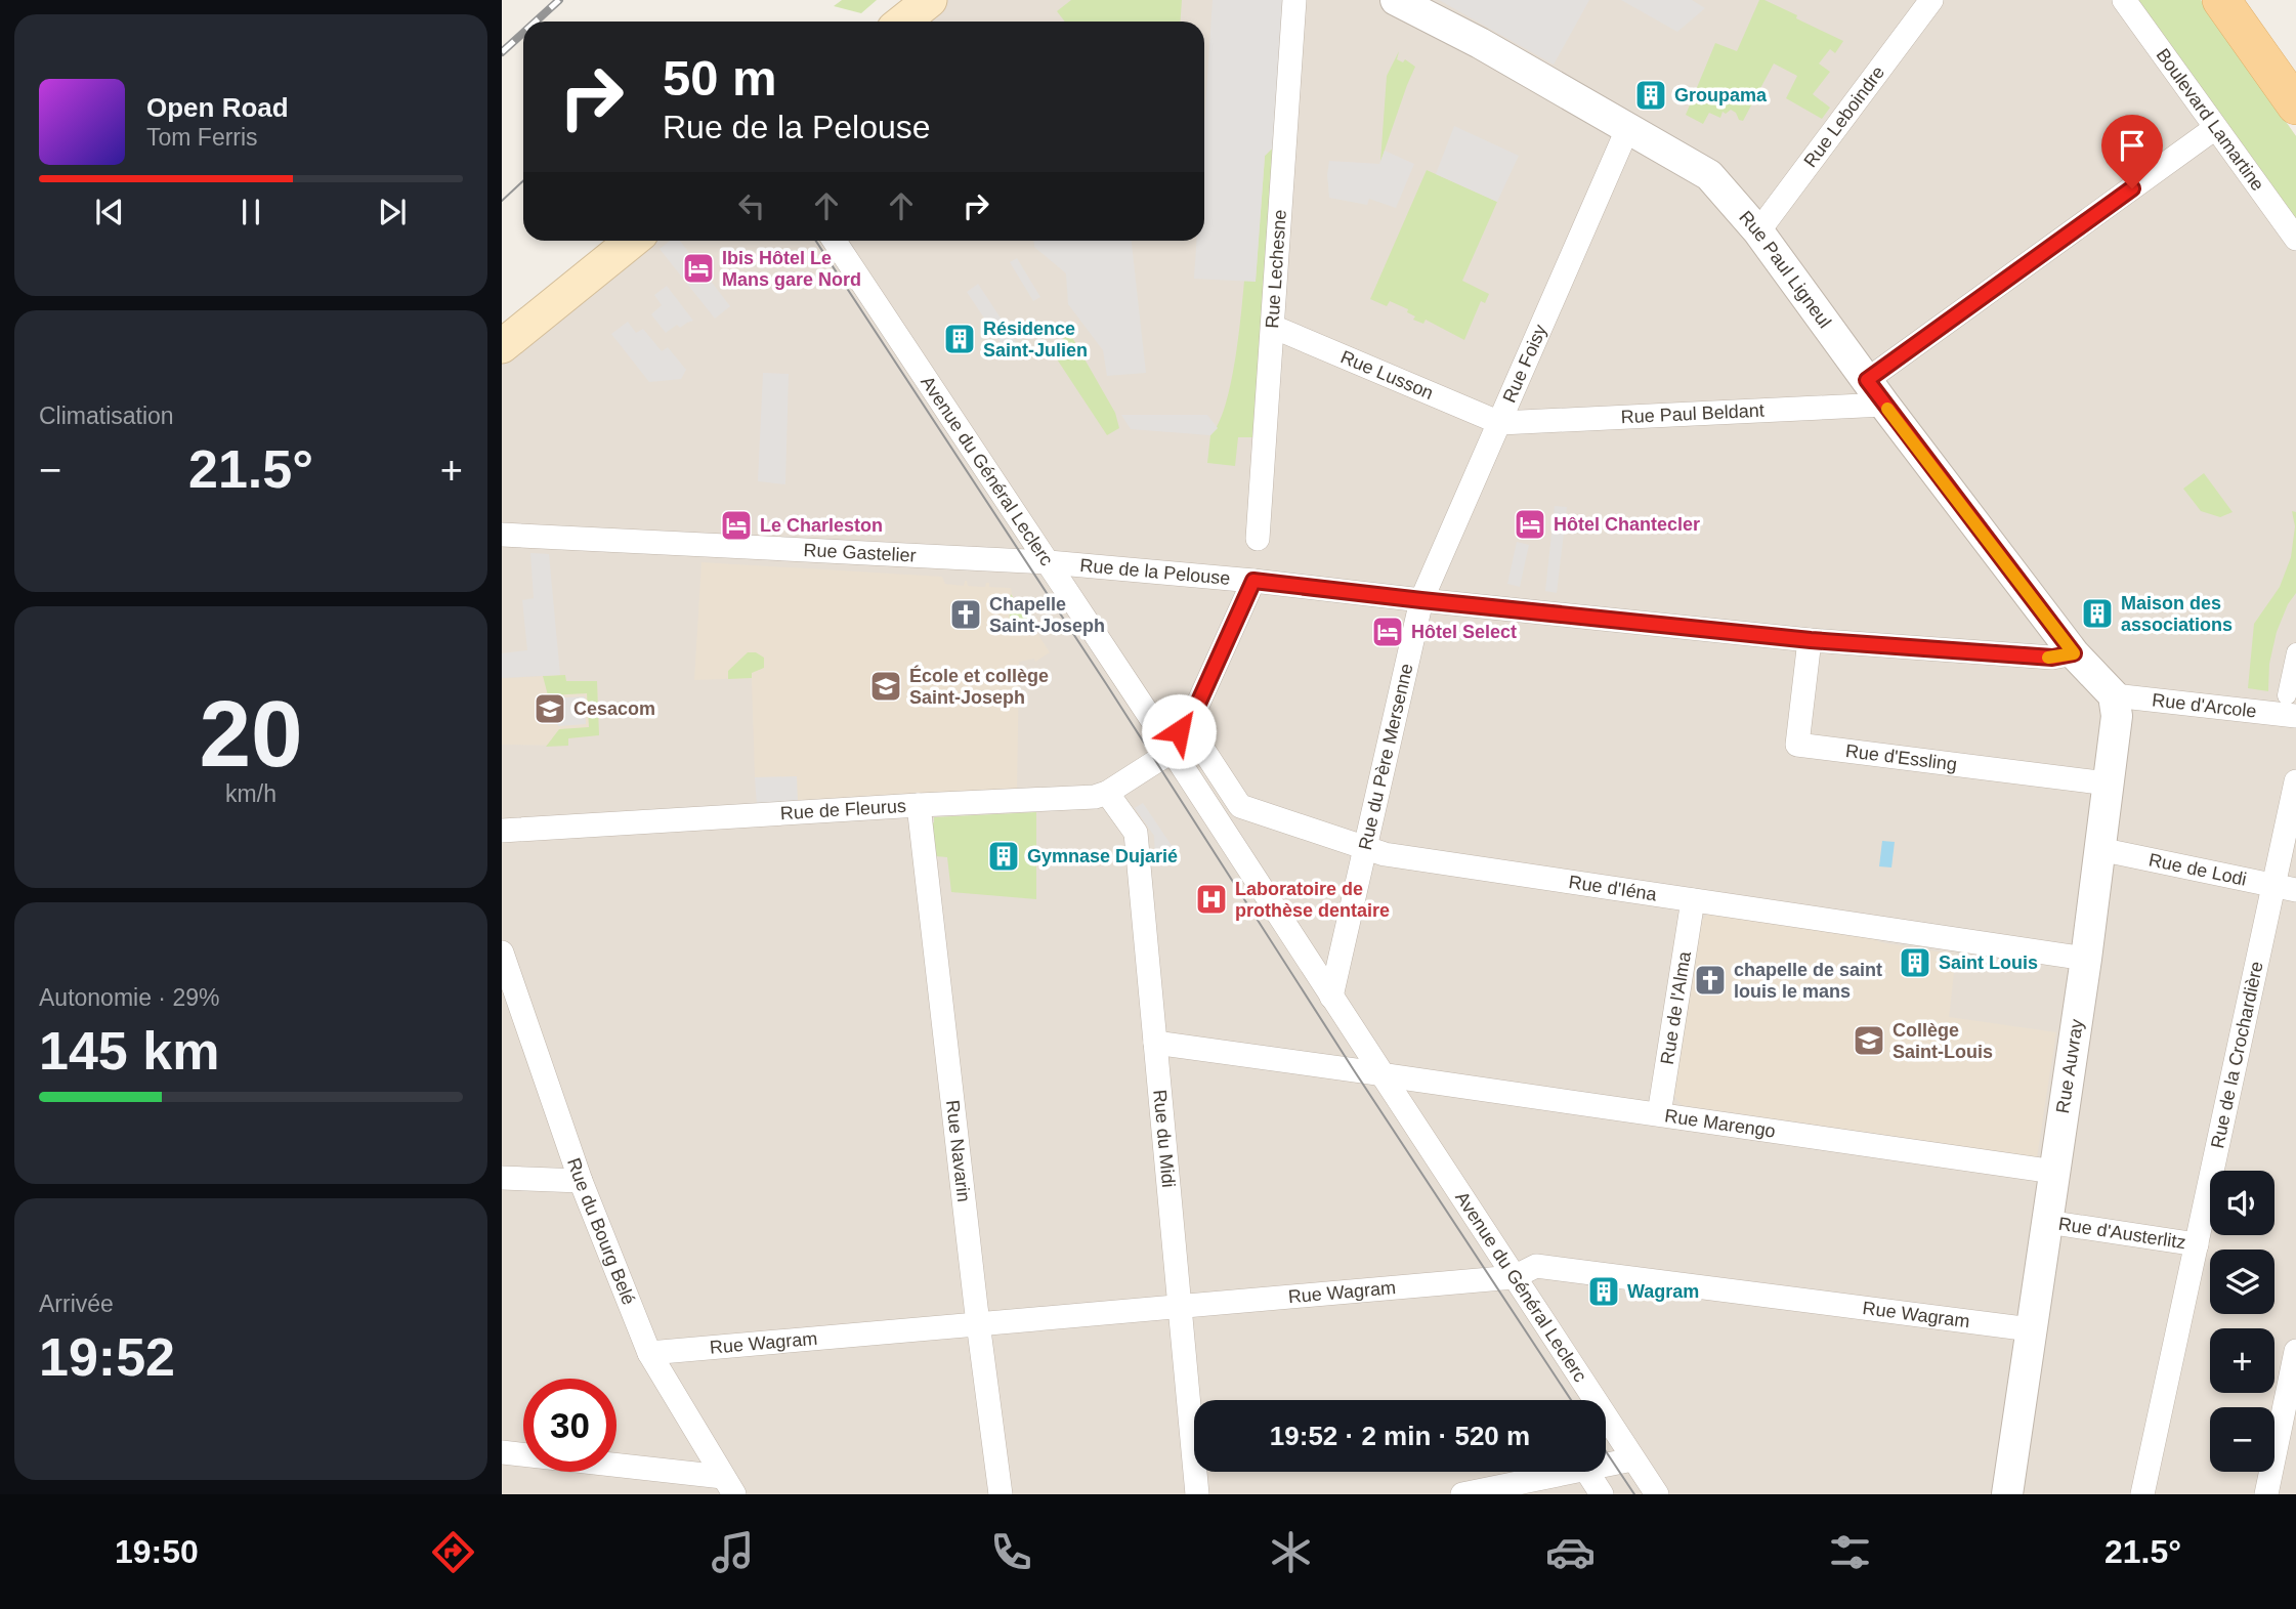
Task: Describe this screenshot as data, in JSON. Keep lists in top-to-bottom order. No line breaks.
{"streets":{"street":["Rue Leboindre","Boulevard Lamartine","Rue Lechesne","Rue Paul Ligneul","Rue Foisy","Rue Lusson","Rue Paul Beldant","Avenue du Général Leclerc","Rue Gastelier","Rue de la Pelouse","Rue d'Arcole","Rue du Père Mersenne","Rue d'Essling","Rue de Fleurus","Rue de Lodi","Rue d'Iéna","Rue de l'Alma","Rue de la Crochardière","Rue Auvray","Rue Marengo","Rue du Midi","Rue Navarin","Rue du Bourg Belé","Rue d'Austerlitz","Rue Wagram"]},"crossings":[["Rue Leboindre","Rue Paul Ligneul"],["Rue Lechesne","Rue Lusson"],["Rue Paul Ligneul","Rue Foisy"],["Rue Paul Ligneul","Rue Paul Beldant"],["Rue Paul Ligneul","Rue de la Pelouse"],["Rue Foisy","Rue Lusson"],["Rue Foisy","Rue Paul Beldant"],["Rue Foisy","Rue de la Pelouse"],["Rue Foisy","Rue du Père Mersenne"],["Rue Lusson","Rue Paul Beldant"],["Avenue du Général Leclerc","Rue Gastelier"],["Avenue du Général Leclerc","Rue de la Pelouse"],["Avenue du Général Leclerc","Rue du Père Mersenne"],["Avenue du Général Leclerc","Rue de Fleurus"],["Avenue du Général Leclerc","Rue Marengo"],["Avenue du Général Leclerc","Rue Wagram"],["Rue Gastelier","Rue de la Pelouse"],["Rue de la Pelouse","Rue du Père Mersenne"],["Rue de la Pelouse","Rue d'Essling"],["Rue d'Arcole","Rue Auvray"],["Rue du Père Mersenne","Rue d'Iéna"],["Rue d'Essling","Rue Auvray"],["Rue de Fleurus","Rue du Midi"],["Rue de Fleurus","Rue Navarin"],["Rue de Lodi","Rue de la Crochardière"],["Rue de Lodi","Rue Auvray"],["Rue d'Iéna","Rue de l'Alma"],["Rue d'Iéna","Rue Auvray"],["Rue de l'Alma","Rue Marengo"],["Rue de la Crochardière","Rue d'Austerlitz"],["Rue Auvray","Rue Marengo"],["Rue Auvray","Rue d'Austerlitz"],["Rue Auvray","Rue Wagram"],["Rue Marengo","Rue du Midi"],["Rue du Midi","Rue Wagram"],["Rue Navarin","Rue Wagram"],["Rue du Bourg Belé","Rue Wagram"]],"places":{"building":["Groupama","Résidence Saint-Julien","Maison des associations","Gymnase Dujarié","Saint Louis","Wagram"],"hotel":["Ibis Hôtel Le Mans gare Nord","Hôtel Chantecler","Le Charleston","Hôtel Select"],"church":["Chapelle Saint-Joseph","chapelle de saint louis le mans"],"school or university":["École et collège Saint-Joseph","Cesacom","Collège Saint-Louis"],"hospital":["Laboratoire de prothèse dentaire"]},"page":{"turn":["50 m","Rue de la Pelouse"],"song":["Open Road","Tom Ferris"],"tile":["Climatisation",["20","km/h"],["Autonomie · 29%","145 km"],["Arrivée","19:52"]],"heat":["−","21.5°","+"],"map_buttons":["+","−"],"limit":"30","trip":"19:52 · 2 min · 520 m","tabs":["19:50","21.5°"]}}
